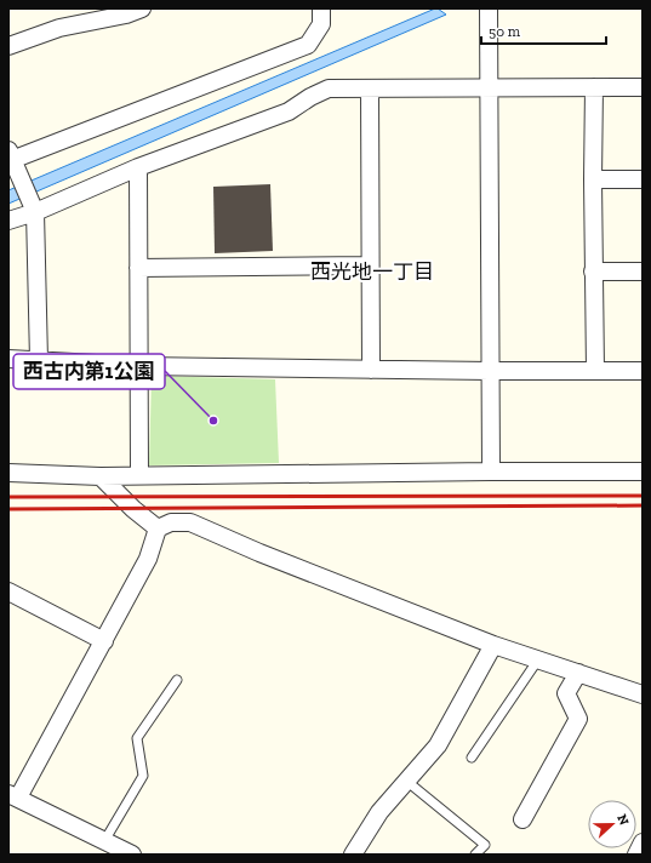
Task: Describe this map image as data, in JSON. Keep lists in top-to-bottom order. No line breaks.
{"districts":["西光地一丁目"],"places":["西古内第1公園"],"scale_bar":"50 m","north":"right"}
